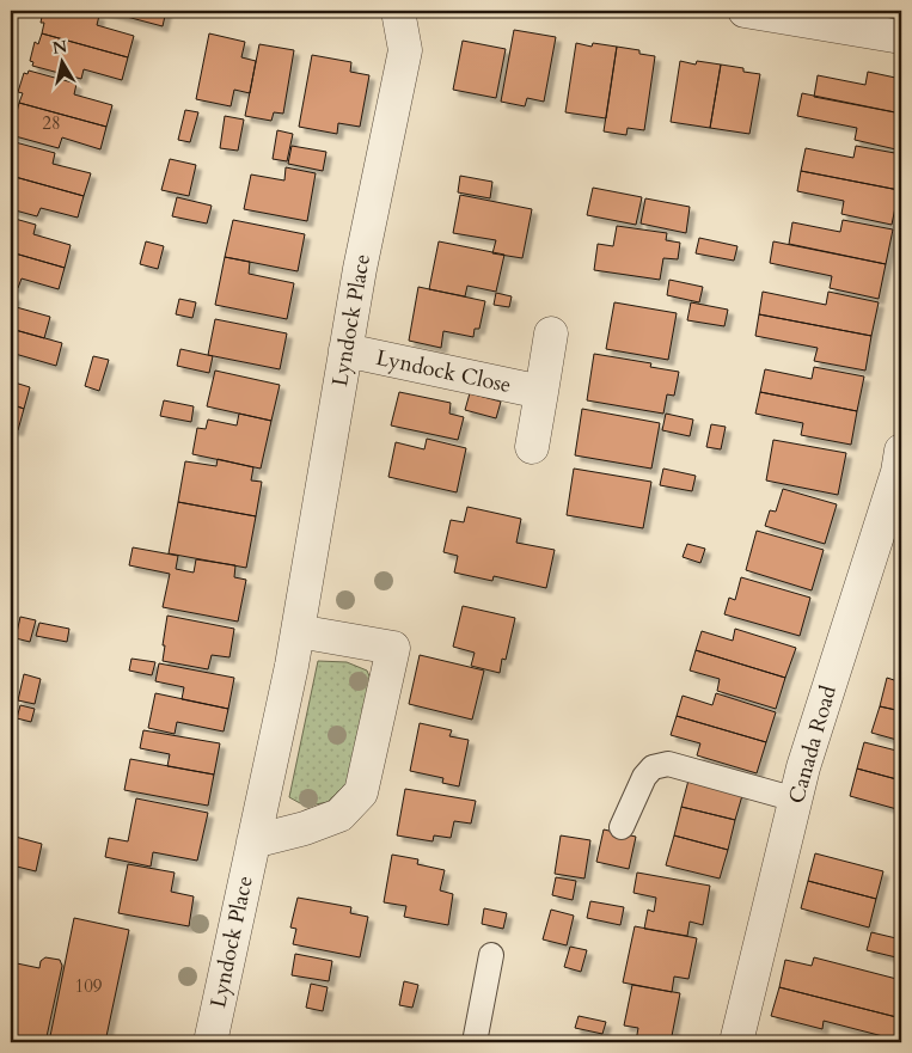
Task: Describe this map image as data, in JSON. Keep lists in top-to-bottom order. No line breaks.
{"streets":{"street":["Lyndock Place","Lyndock Close","Canada Road"]},"crossings":[["Lyndock Place","Lyndock Close"]],"house_numbers":["28","109"],"north":"top"}
